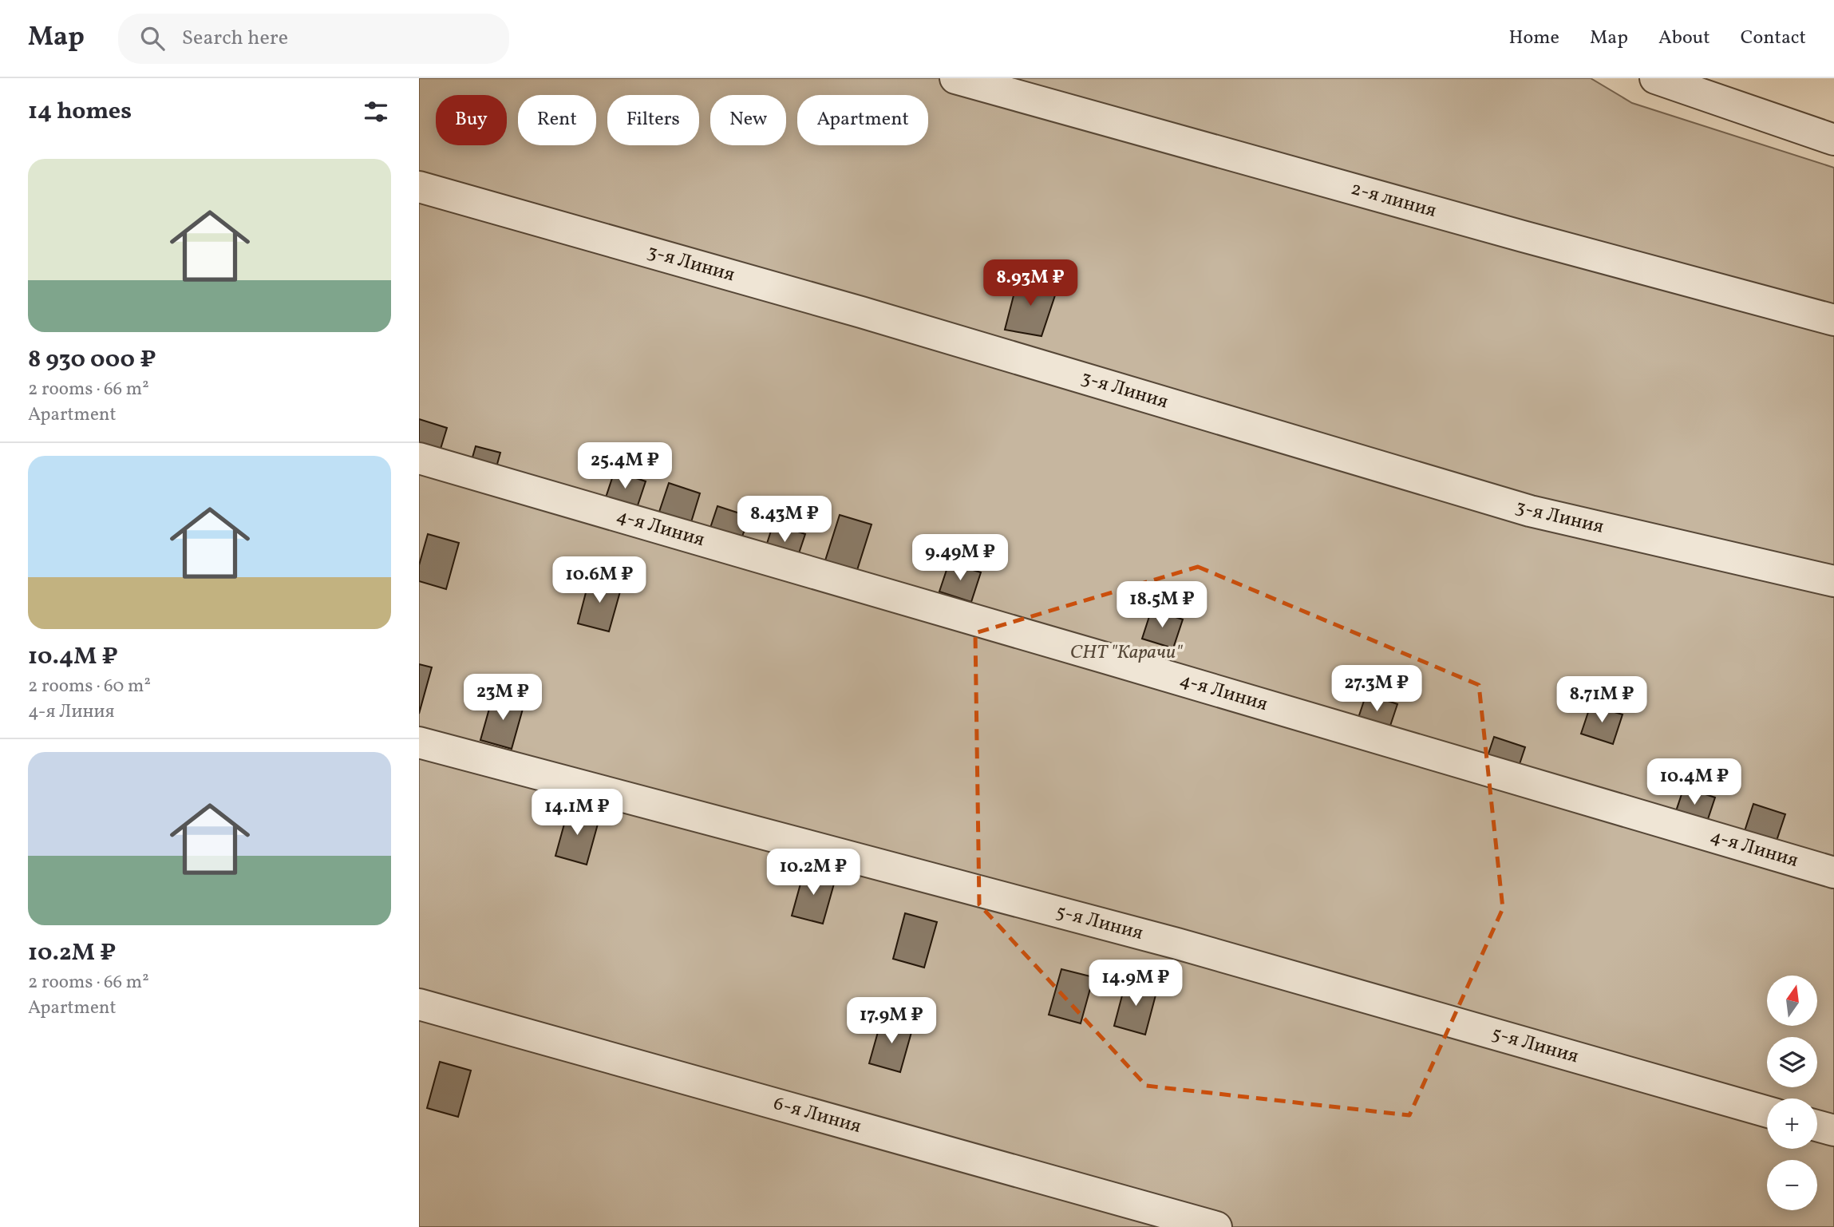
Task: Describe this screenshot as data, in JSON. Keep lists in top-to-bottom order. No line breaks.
{"streets":{"street":["2-я линия","3-я Линия","4-я Линия","5-я Линия","6-я Линия"]},"parks":["СНТ \"Карачи\""],"north":"top","page":{"header":"Map","search":"Search here","nav":["Home","Map","About","Contact"],"heading":"14 homes","chip":["Buy","Rent","Filters","New","Apartment"],"list":[{"name":"8 930 000 ₽","note":"2 rooms · 66 m² · Apartment"},{"name":"10.4M ₽","note":"2 rooms · 60 m² · 4-я Линия"},{"name":"10.2M ₽","note":"2 rooms · 66 m² · Apartment"}],"price":["8.93M ₽","25.4M ₽","8.43M ₽","9.49M ₽","10.6M ₽","18.5M ₽","27.3M ₽","23M ₽","8.71M ₽","10.4M ₽","14.1M ₽","10.2M ₽","14.9M ₽","17.9M ₽"],"map_buttons":["+","−"]}}
